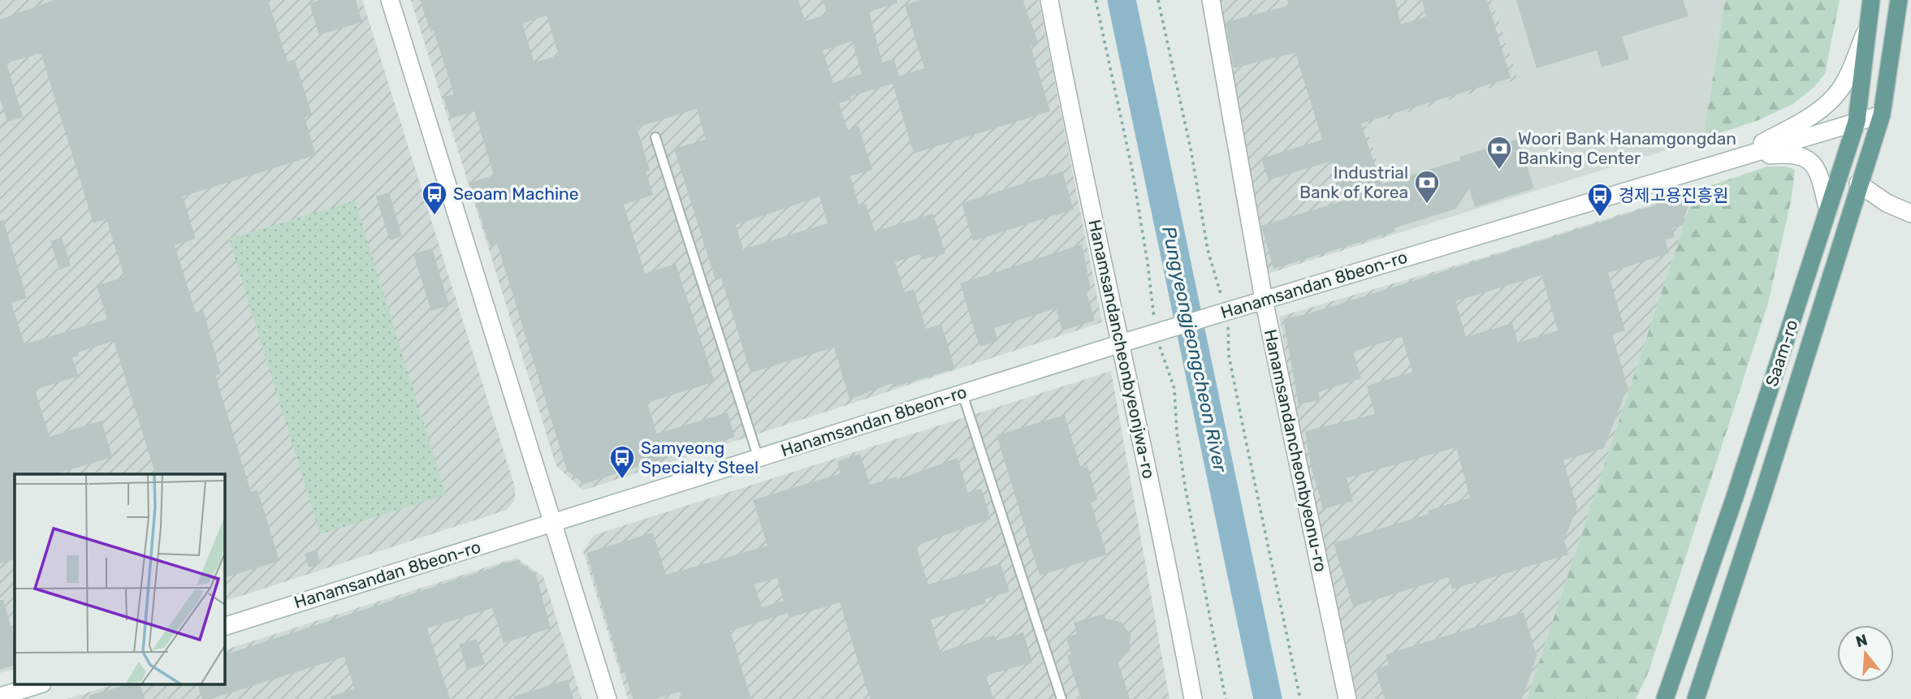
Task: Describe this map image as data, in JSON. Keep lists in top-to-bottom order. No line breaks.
{"streets":{"main road":["Saam-ro"],"street":["Hanamsandan 8beon-ro","Hanamsandancheonbyeonjwa-ro","Hanamsandancheonbyeonu-ro"]},"crossings":[["Hanamsandan 8beon-ro","Hanamsandancheonbyeonjwa-ro"],["Hanamsandan 8beon-ro","Saam-ro"],["Hanamsandan 8beon-ro","Hanamsandancheonbyeonu-ro"]],"water":["Pungyeongjeongcheon River"],"places":{"bank":["Woori Bank Hanamgongdan Banking Center","Industrial Bank of Korea"],"bus stop":["Seoam Machine","경제고용진흥원","Samyeong Specialty Steel"]},"north":"top"}
